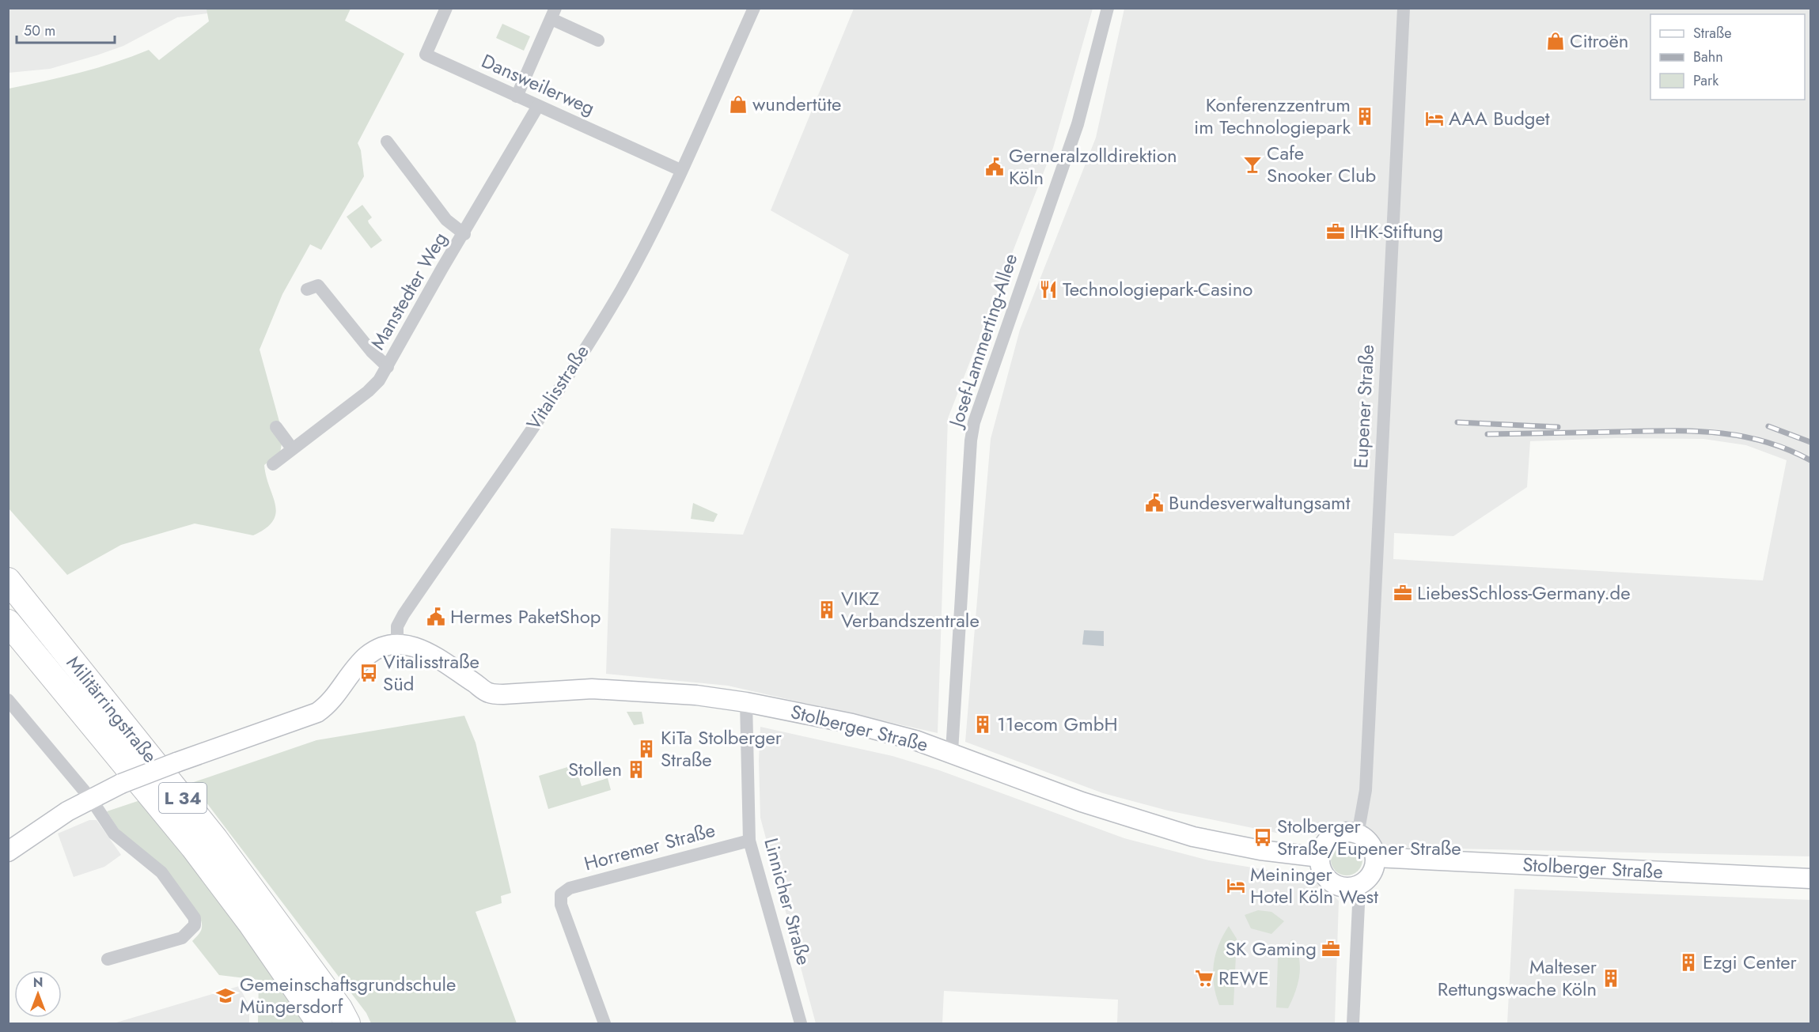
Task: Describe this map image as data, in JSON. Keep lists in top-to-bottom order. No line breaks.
{"streets":{"highway":["Militärringstraße","L 34"],"street":["Dansweilerweg","Manstedter Weg","Josef-Lammerting-Allee","Vitalisstraße","Eupener Straße","Stolberger Straße","Horremer Straße","Linnicher Straße"]},"crossings":[["Dansweilerweg","Manstedter Weg"],["Dansweilerweg","Vitalisstraße"],["Josef-Lammerting-Allee","Stolberger Straße"],["Vitalisstraße","Stolberger Straße"],["Eupener Straße","Stolberger Straße"],["Stolberger Straße","Linnicher Straße"],["Horremer Straße","Linnicher Straße"]],"places":{"shop":["Citroën","wundertüte"],"building":["Konferenzzentrum im Technologiepark","VIKZ Verbandszentrale","11ecom GmbH","KiTa Stolberger Straße","Stollen","Ezgi Center","Malteser Rettungswache Köln"],"hotel":["AAA Budget","Meininger Hotel Köln West"],"bar":["Cafe Snooker Club"],"public building":["Gerneralzolldirektion Köln","Bundesverwaltungsamt","Hermes PaketShop"],"office":["IHK-Stiftung","LiebesSchloss-Germany.de","SK Gaming"],"restaurant":["Technologiepark-Casino"],"bus stop":["Vitalisstraße Süd","Stolberger Straße/Eupener Straße"],"supermarket":["REWE"],"school or university":["Gemeinschaftsgrundschule Müngersdorf"]},"legend":["Straße","Bahn","Park"],"scale_bar":"50 m","north":"top"}
